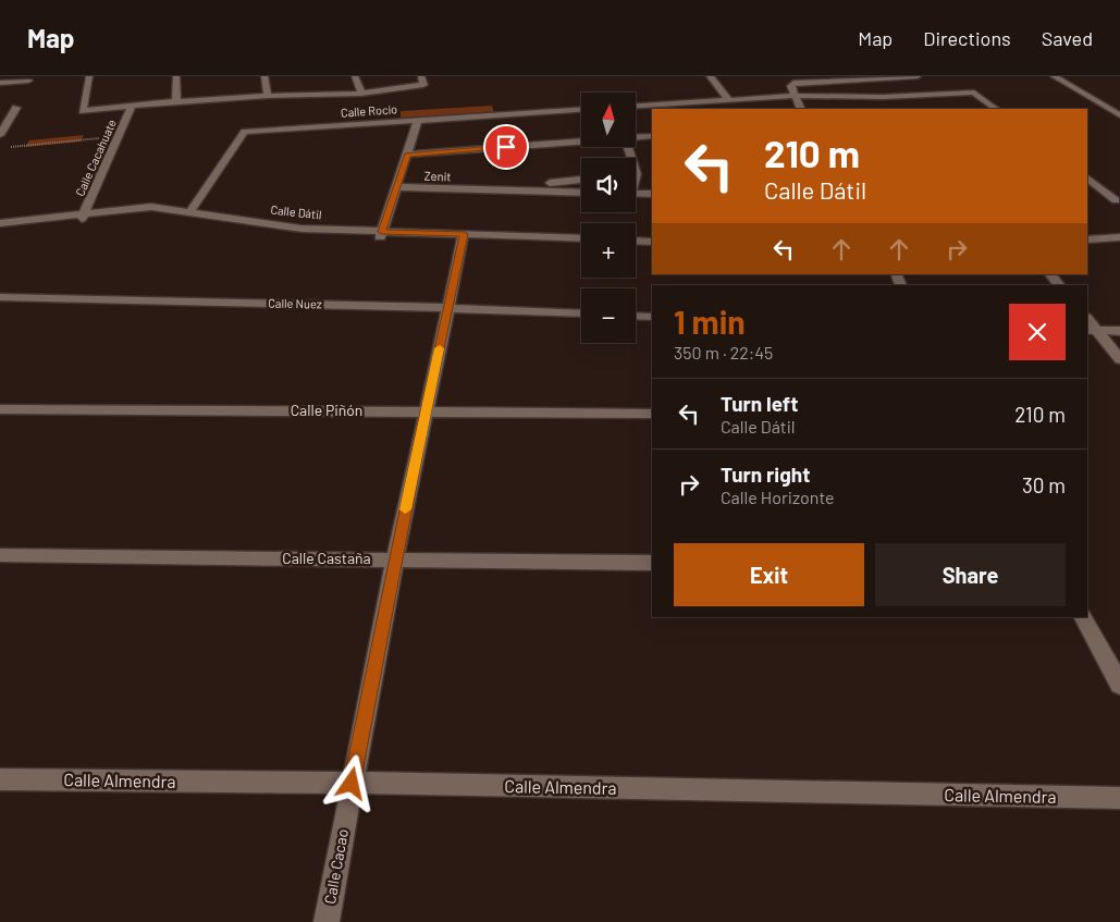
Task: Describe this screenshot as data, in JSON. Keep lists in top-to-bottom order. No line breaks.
{"streets":{"street":["Calle Rocío","Calle Cacahuate","Zenit","Calle Dátil","Calle Nuez","Calle Piñón","Calle Castaña","Calle Almendra","Calle Cacao"]},"crossings":[["Calle Rocío","Calle Dátil"],["Calle Cacahuate","Calle Dátil"],["Calle Dátil","Calle Cacao"],["Calle Nuez","Calle Cacao"],["Calle Piñón","Calle Cacao"],["Calle Castaña","Calle Cacao"],["Calle Almendra","Calle Cacao"]],"north":"top","page":{"header":"Map","nav":["Map","Directions","Saved"],"map_buttons":["+","−"],"turn":["210 m","Calle Dátil"],"heading":["1 min","350 m · 22:45"],"list":[{"name":"Turn left","note":"Calle Dátil","value":"210 m"},{"name":"Turn right","note":"Calle Horizonte","value":"30 m"}],"buttons":["Exit","Share"]}}
